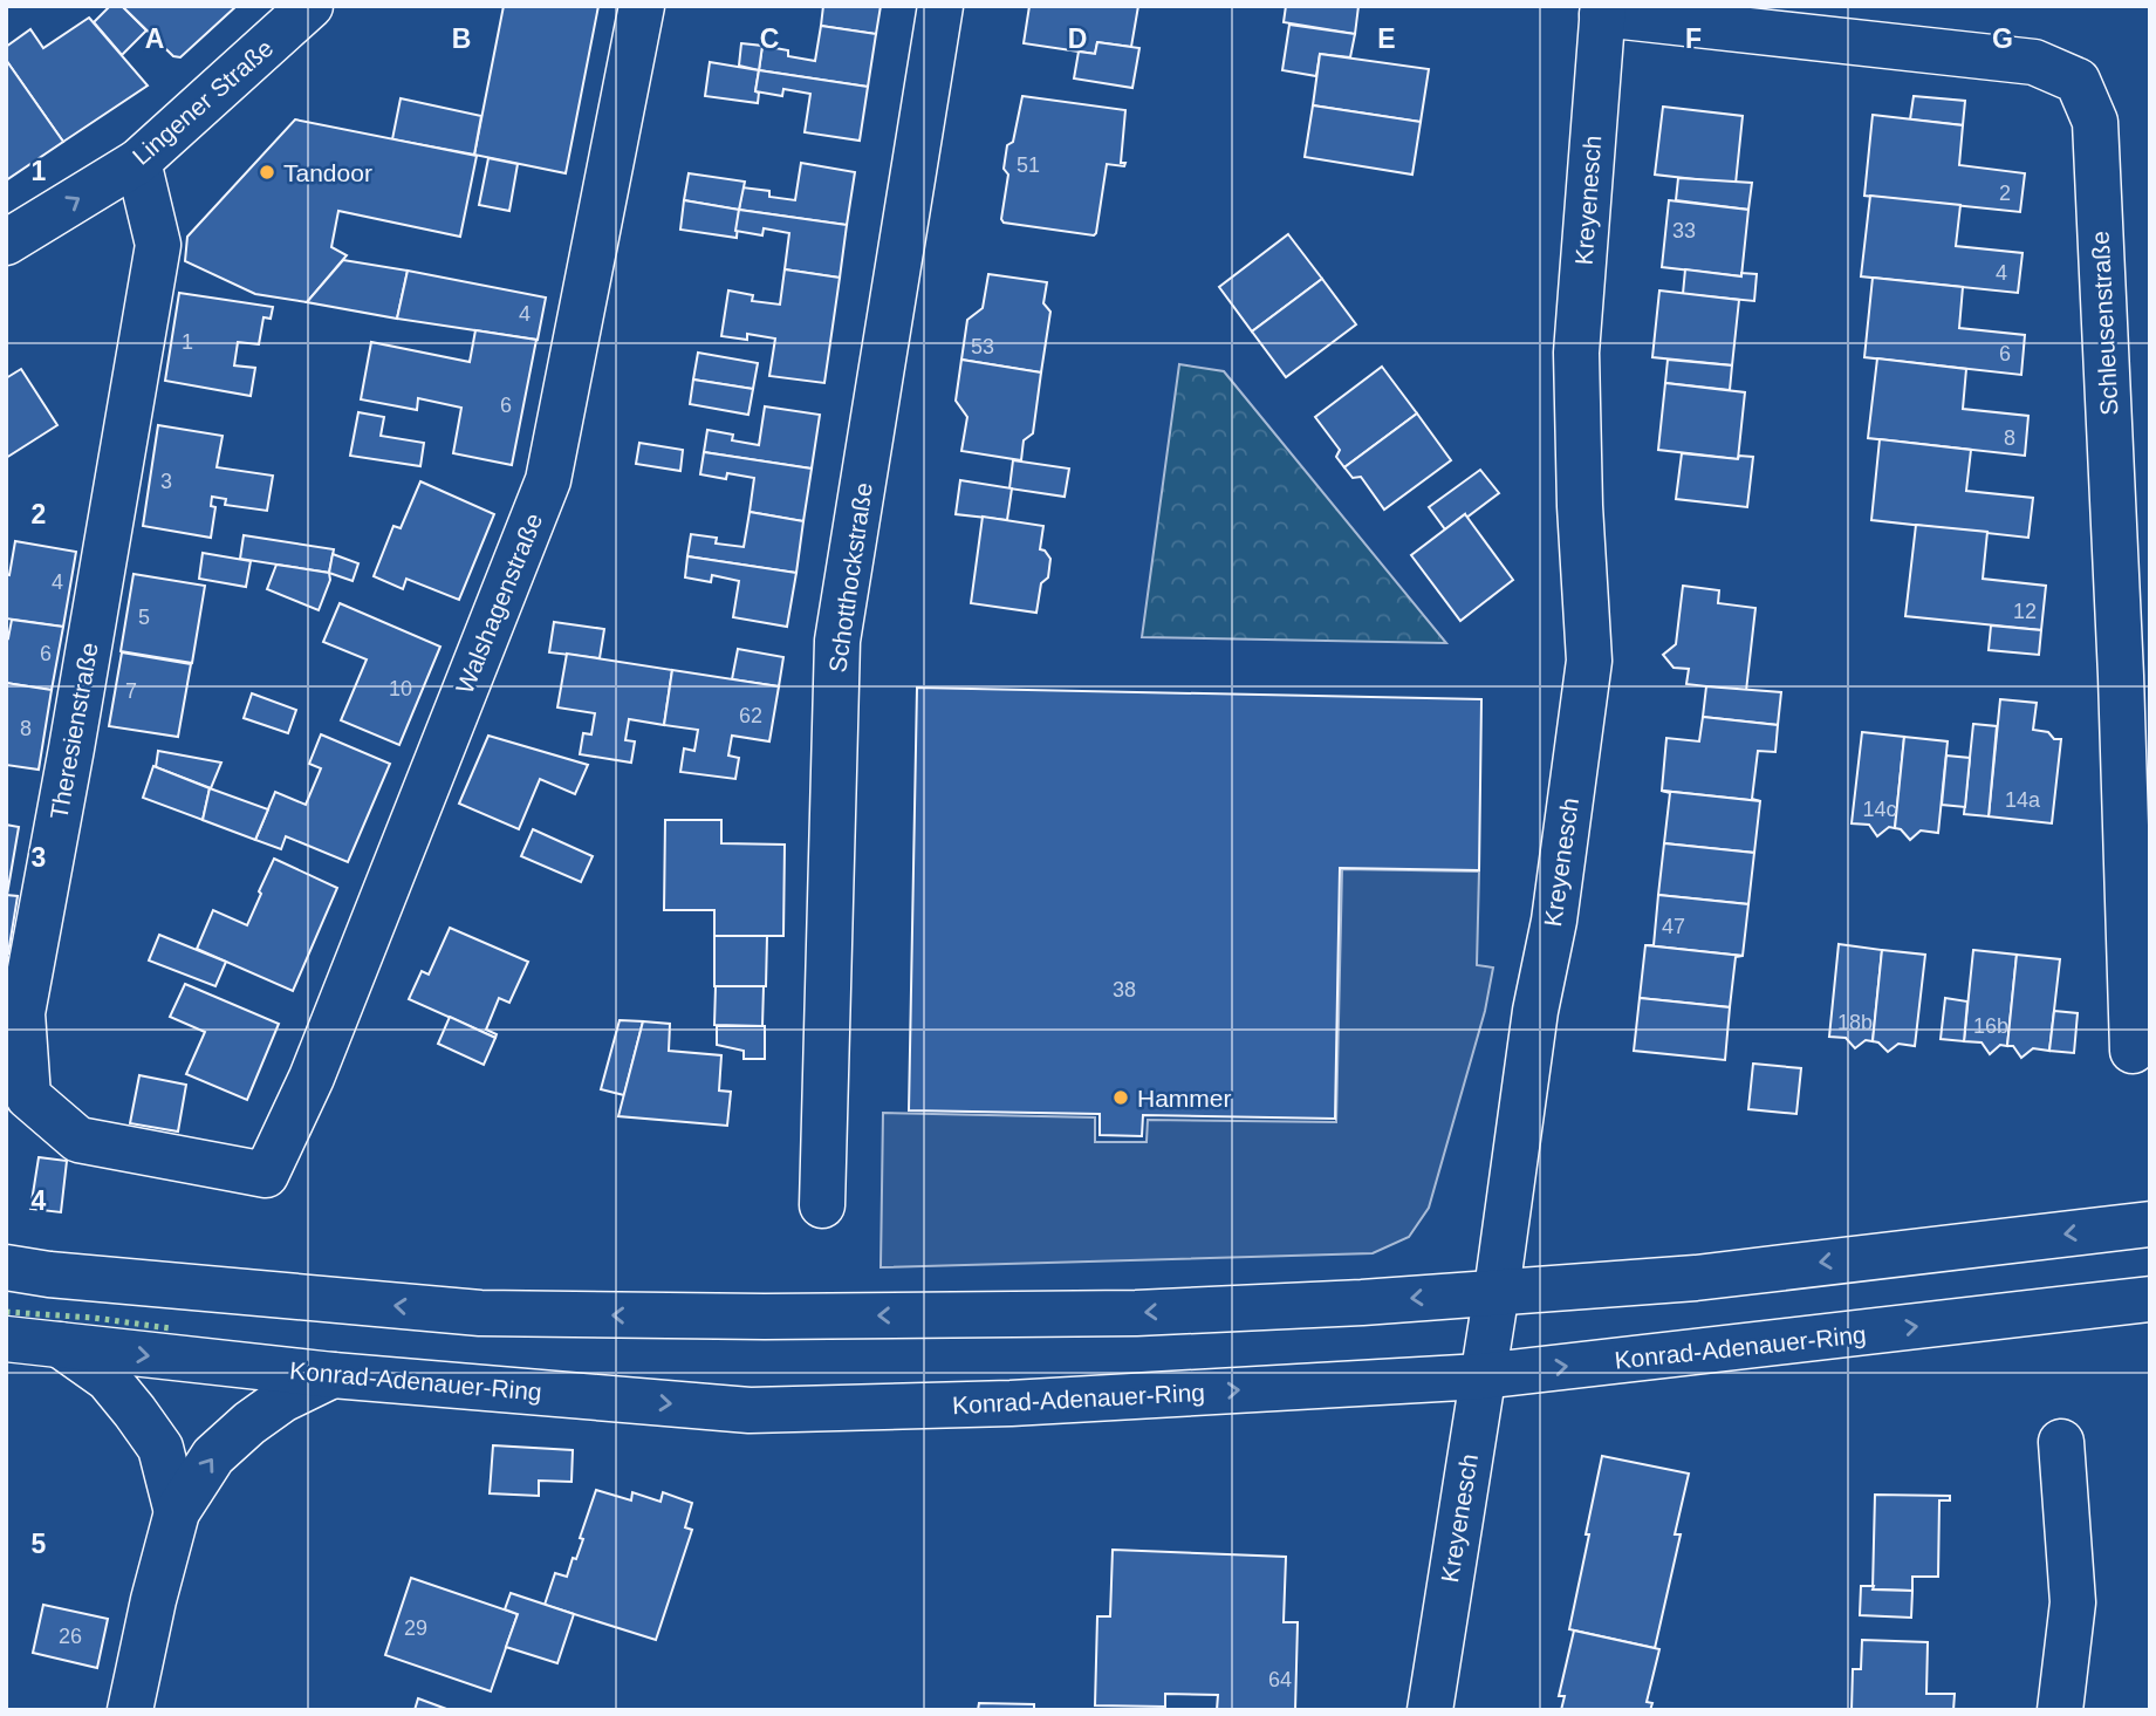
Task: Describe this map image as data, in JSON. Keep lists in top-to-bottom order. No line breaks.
{"streets":{"street":["Lingener Straße","Kreyenesch","Schleusenstraße","Schotthockstraße","Walshagenstraße","Theresienstraße","Konrad-Adenauer-Ring"]},"crossings":[["Lingener Straße","Theresienstraße"],["Kreyenesch","Schleusenstraße"],["Kreyenesch","Konrad-Adenauer-Ring"],["Walshagenstraße","Theresienstraße"]],"one_way":["Lingener Straße"],"places":["Tandoor","Hammer"],"house_numbers":["51","2","33","4","4","1","53","6","6","8","3","4","12","5","6","10","7","62","8","14a","14c","47","38","18b","16b","29","26","64"],"grid":{"columns":["A","B","C","D","E","F","G"],"rows":["1","2","3","4","5"]}}
